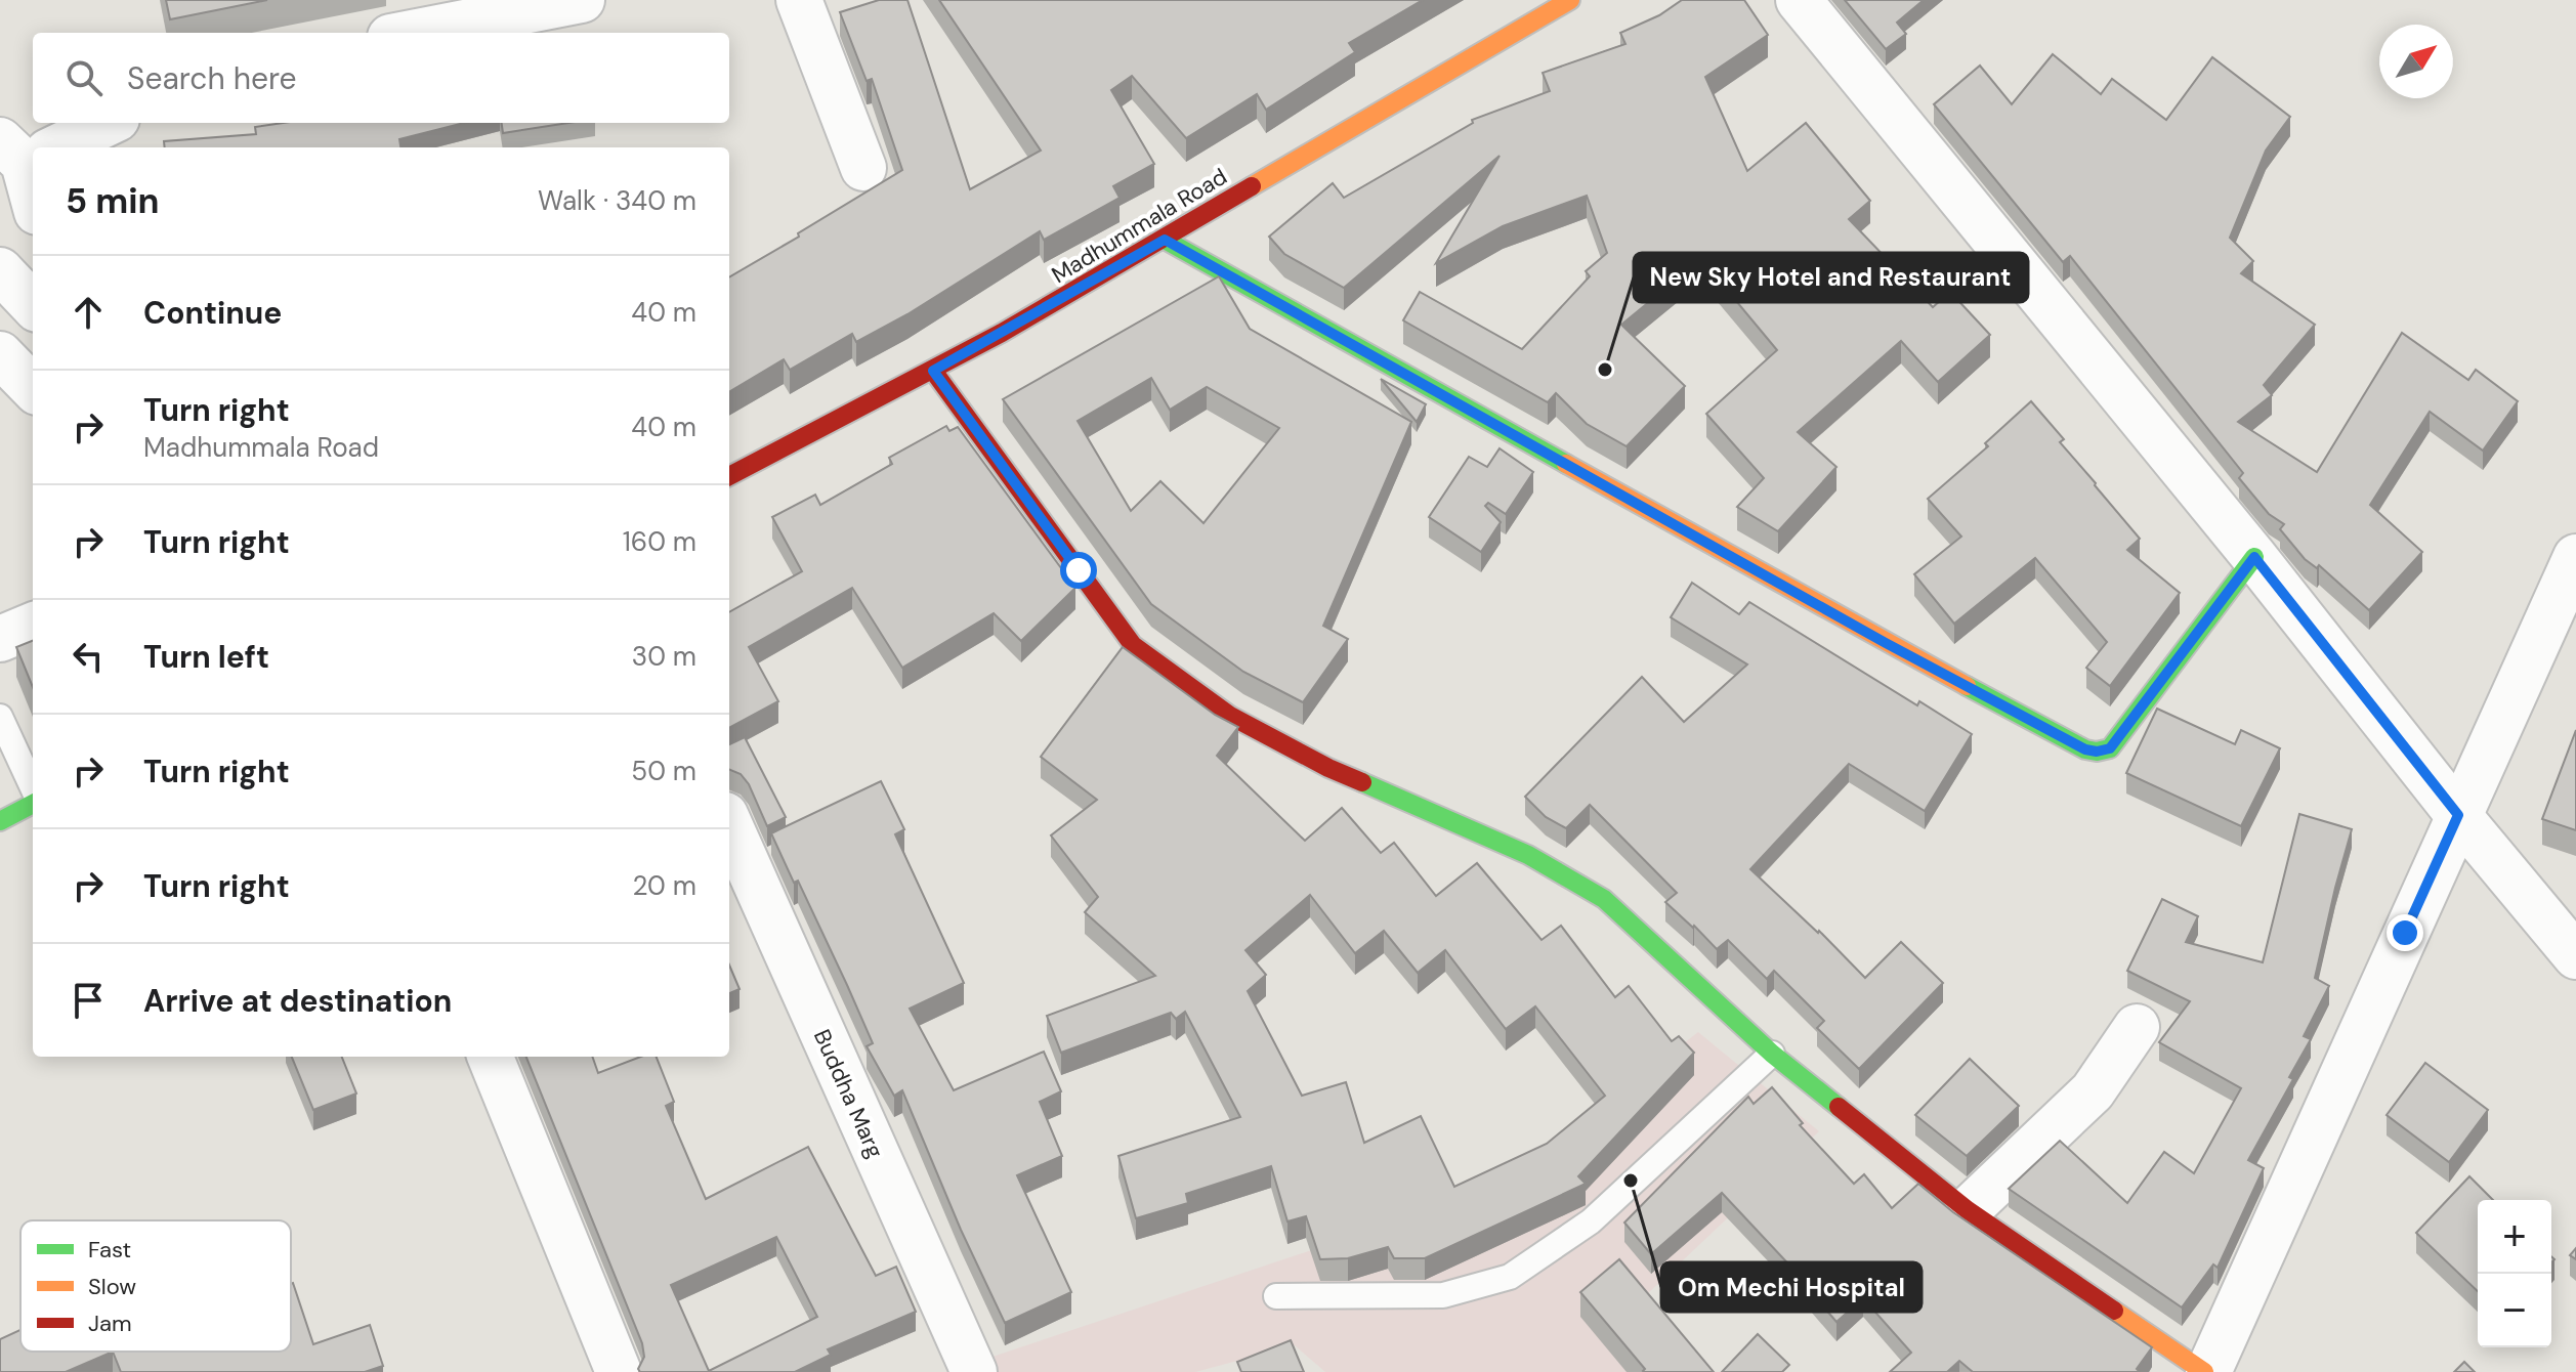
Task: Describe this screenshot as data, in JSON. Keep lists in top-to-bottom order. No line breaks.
{"streets":{"street":["Madhummala Road","Buddha Marg"]},"places":["New Sky Hotel and Restaurant","Om Mechi Hospital"],"legend":["Fast","Slow","Jam"],"north":"top right","page":{"search":"Search here","heading":["5 min","Walk · 340 m"],"list":[["Continue","40 m"],["Turn right","Madhummala Road","40 m"],["Turn right","160 m"],["Turn left","30 m"],["Turn right","50 m"],["Turn right","20 m"],"Arrive at destination"],"map_buttons":["+","−"]}}
